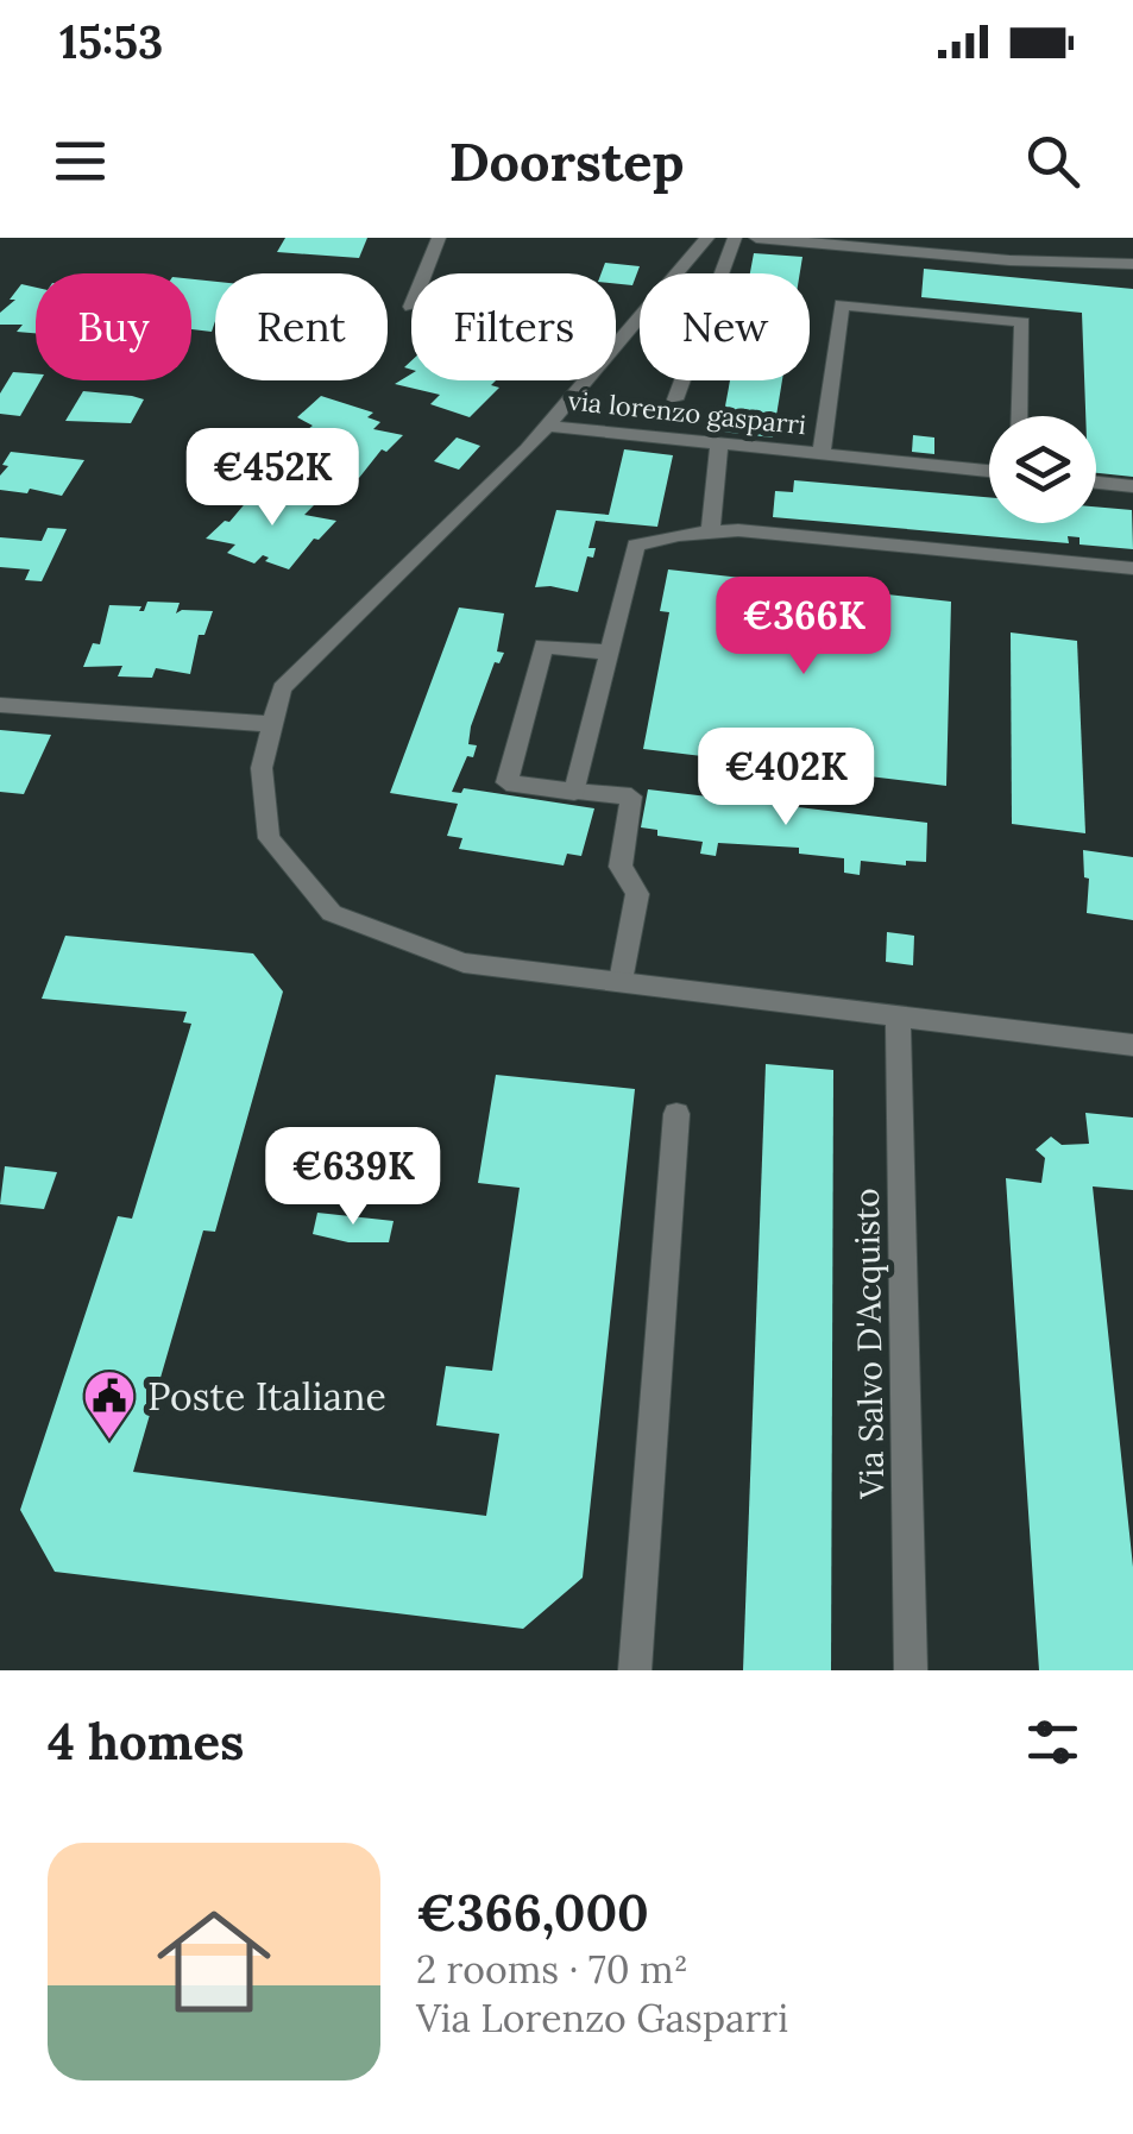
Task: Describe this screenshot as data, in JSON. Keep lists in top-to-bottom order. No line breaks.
{"streets":{"street":["via lorenzo gasparri","Via Salvo D'Acquisto"]},"places":{"public building":["Poste Italiane"]},"page":{"status":"15:53","header":"Doorstep","chip":["Buy","Rent","Filters","New"],"price":["€452K","€366K","€402K","€639K"],"heading":"4 homes","list":[{"name":"€366,000","note":"2 rooms · 70 m² · Via Lorenzo Gasparri"}]}}
